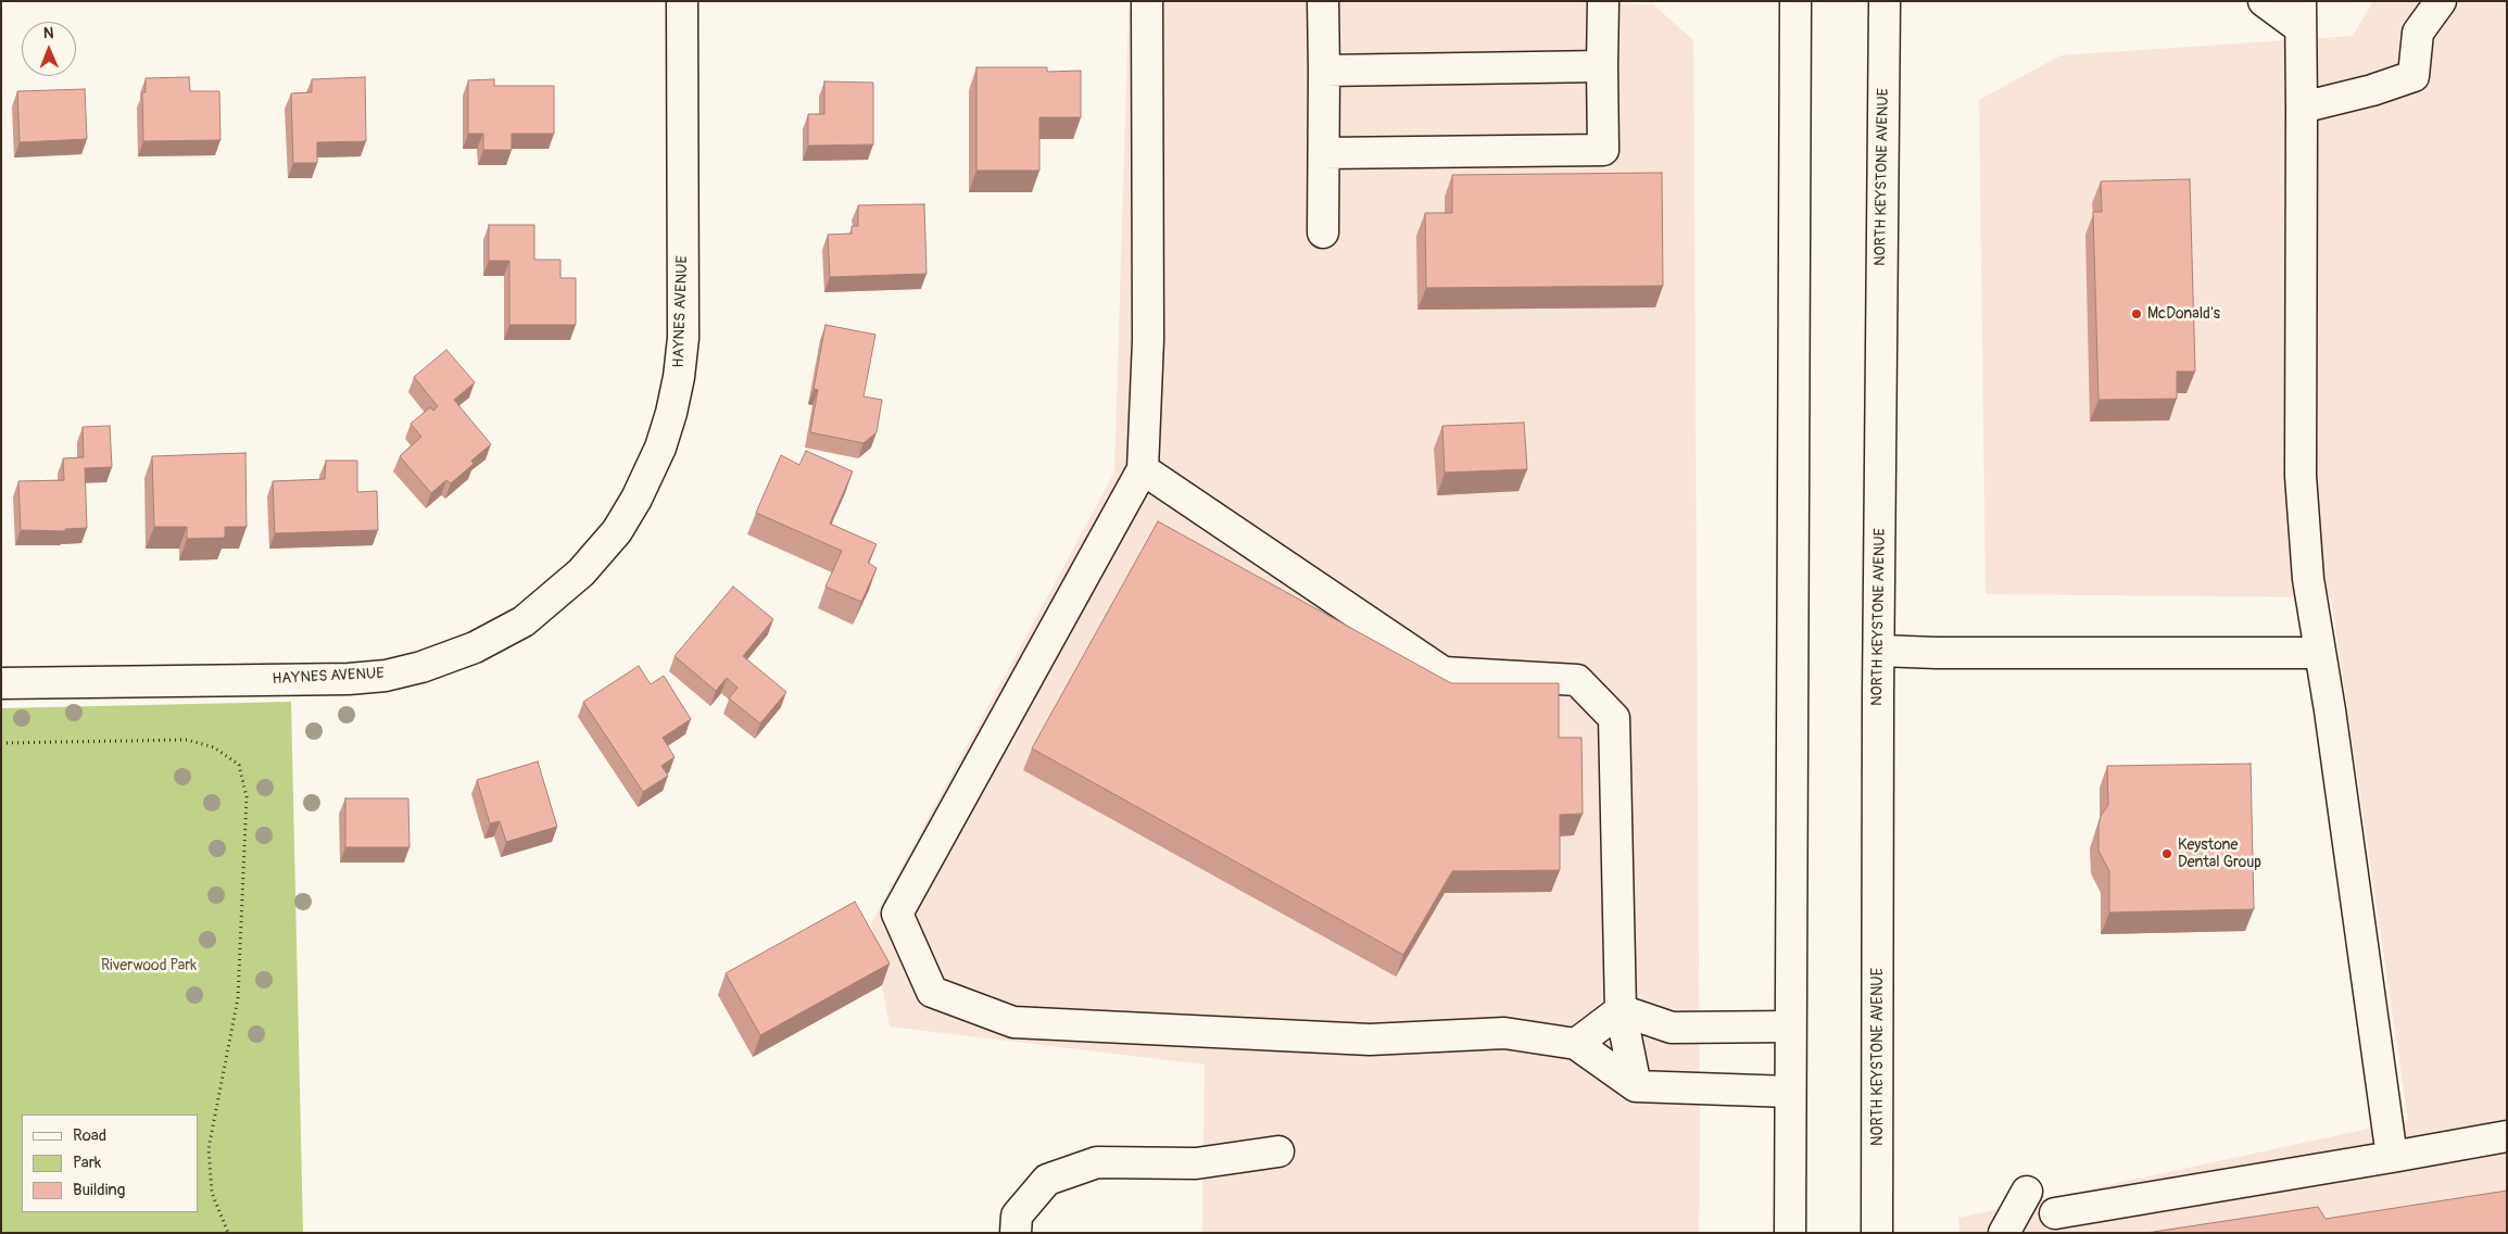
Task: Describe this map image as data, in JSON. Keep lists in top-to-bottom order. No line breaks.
{"streets":{"main road":["NORTH KEYSTONE AVENUE","HAYNES AVENUE"]},"parks":["Riverwood Park"],"places":["McDonald's","Keystone Dental Group"],"legend":["Road","Park","Building"],"north":"top"}
